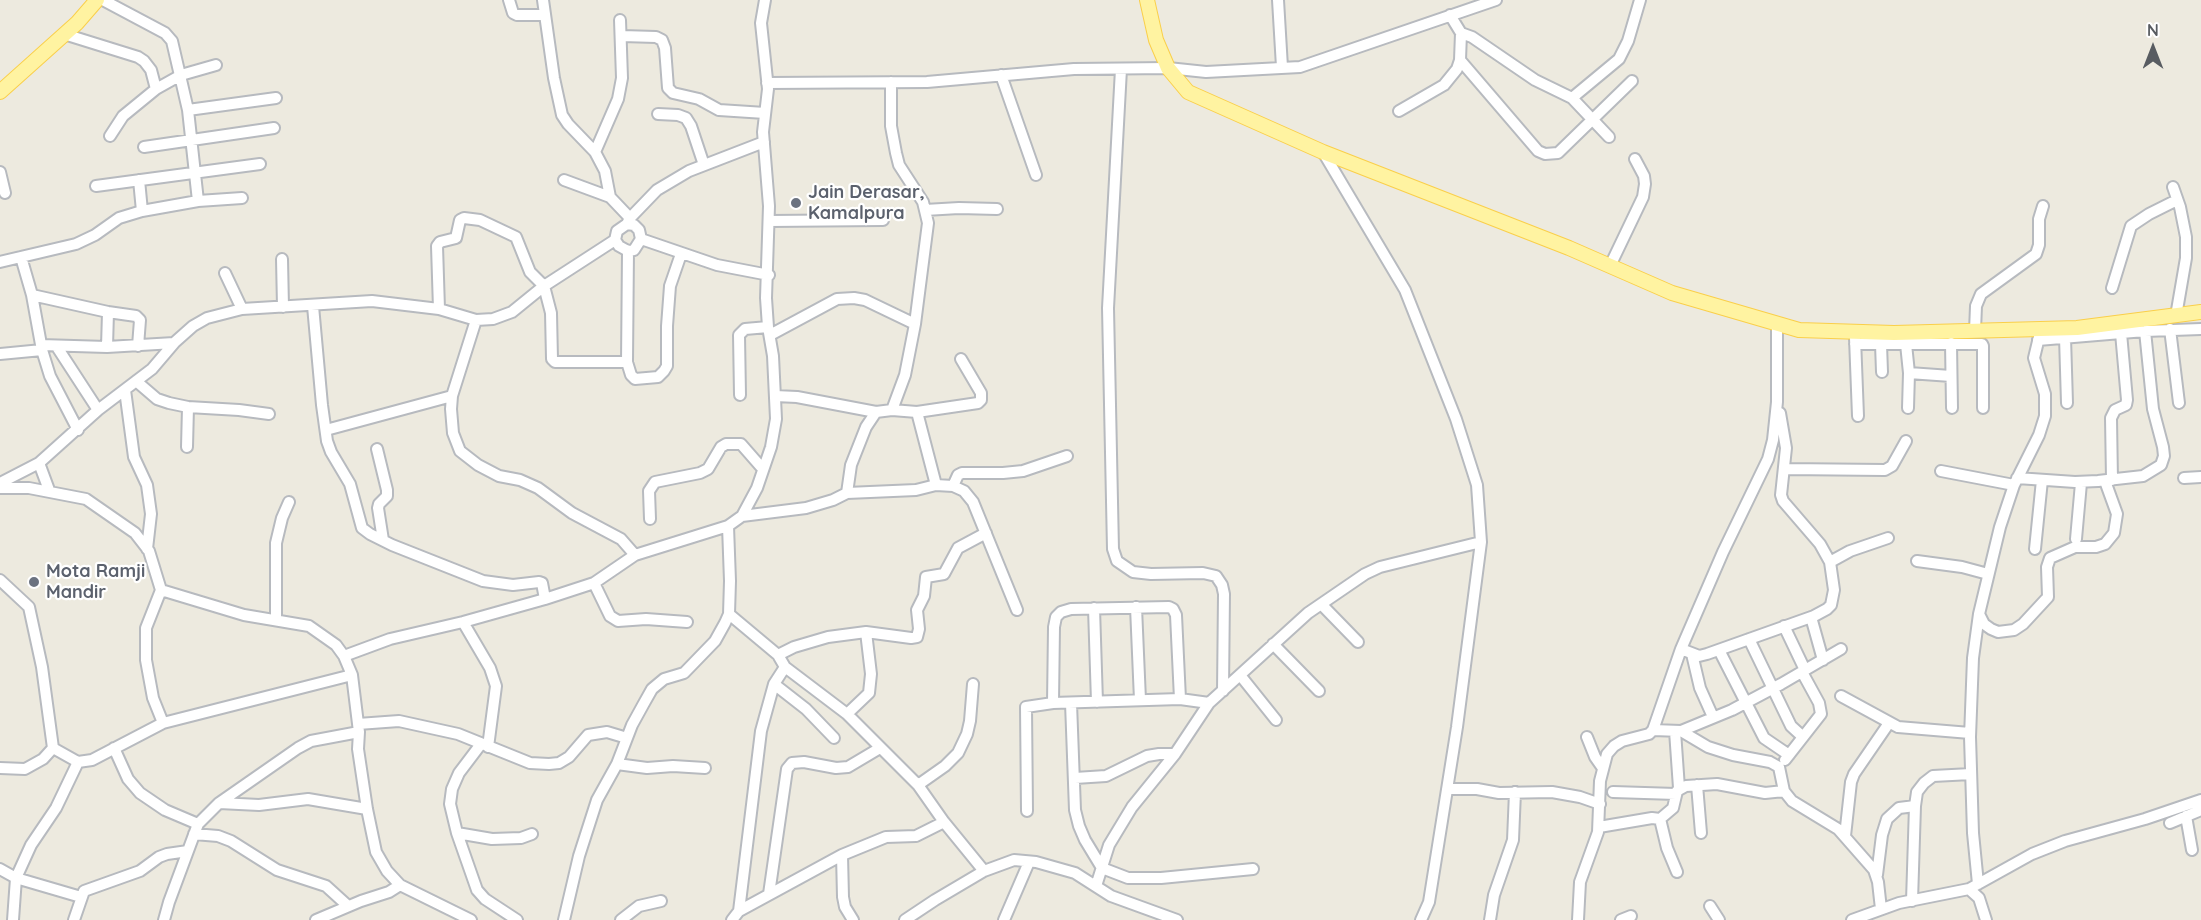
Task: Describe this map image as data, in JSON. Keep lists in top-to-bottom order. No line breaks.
{"places":["Jain Derasar, Kamalpura","Mota Ramji Mandir"],"north":"top"}
